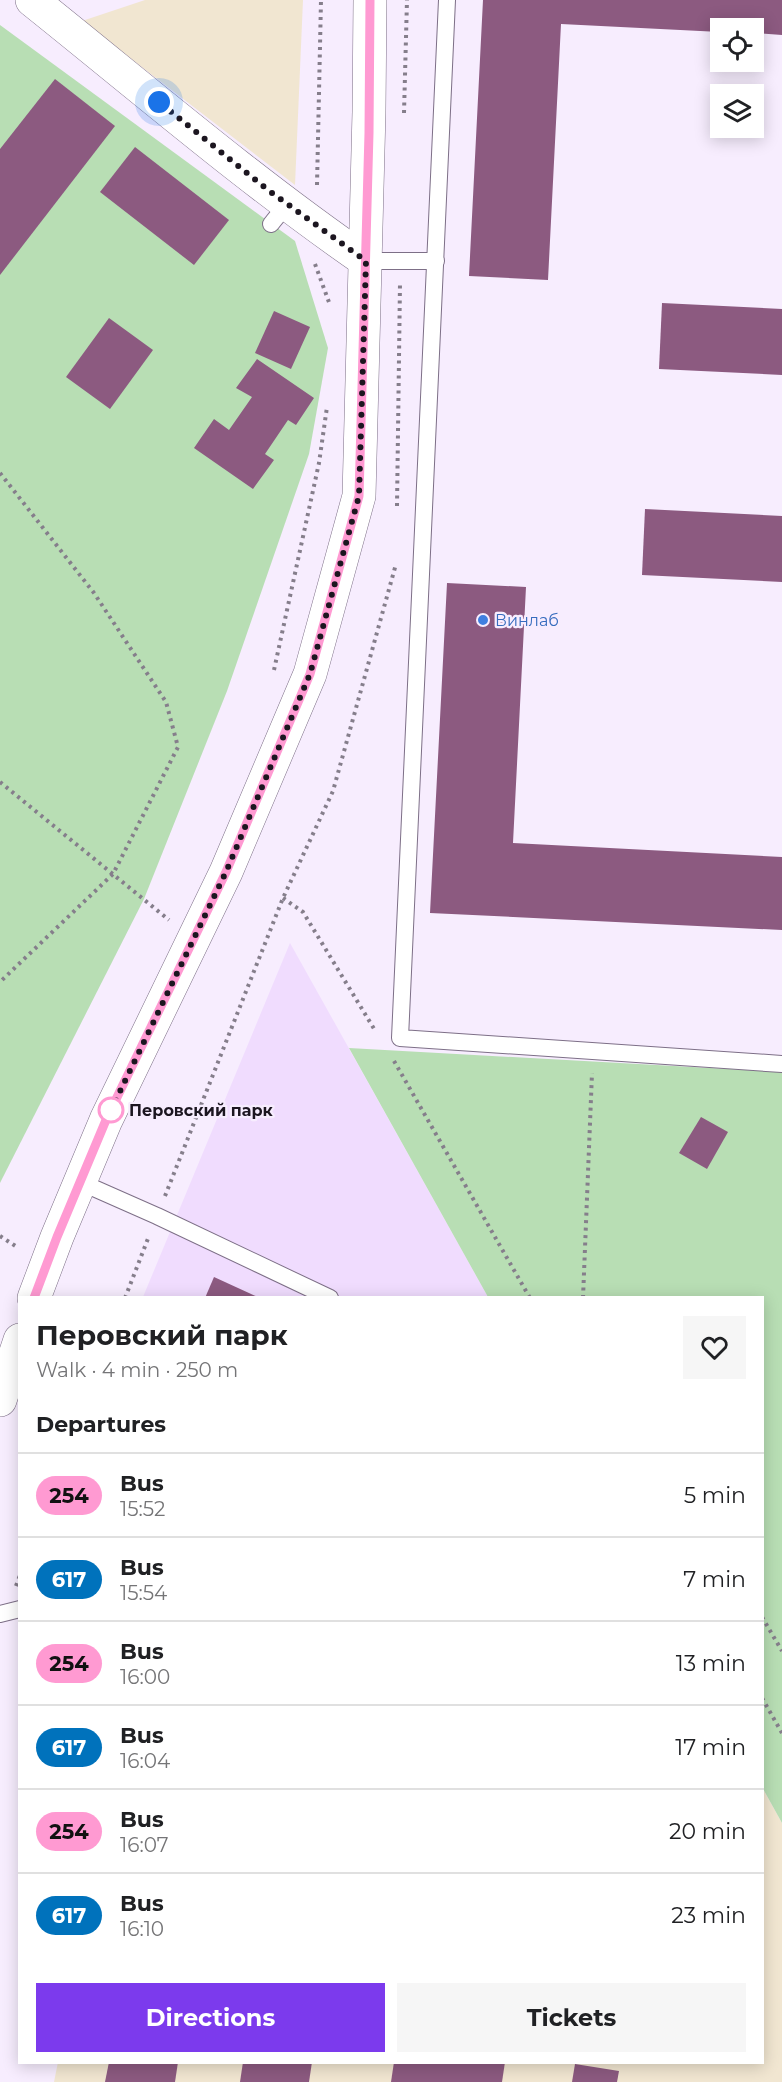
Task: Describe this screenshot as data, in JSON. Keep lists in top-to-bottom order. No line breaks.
{"places":["Винлаб","Перовский парк"],"lines":["bus line 254"],"page":{"heading":[["Перовский парк","Walk · 4 min · 250 m"],"Departures"],"list":[{"mark":"254","name":"Bus","note":"15:52","value":"5 min"},{"mark":"617","name":"Bus","note":"15:54","value":"7 min"},{"mark":"254","name":"Bus","note":"16:00","value":"13 min"},{"mark":"617","name":"Bus","note":"16:04","value":"17 min"},{"mark":"254","name":"Bus","note":"16:07","value":"20 min"},{"mark":"617","name":"Bus","note":"16:10","value":"23 min"}],"buttons":["Directions","Tickets"]}}
